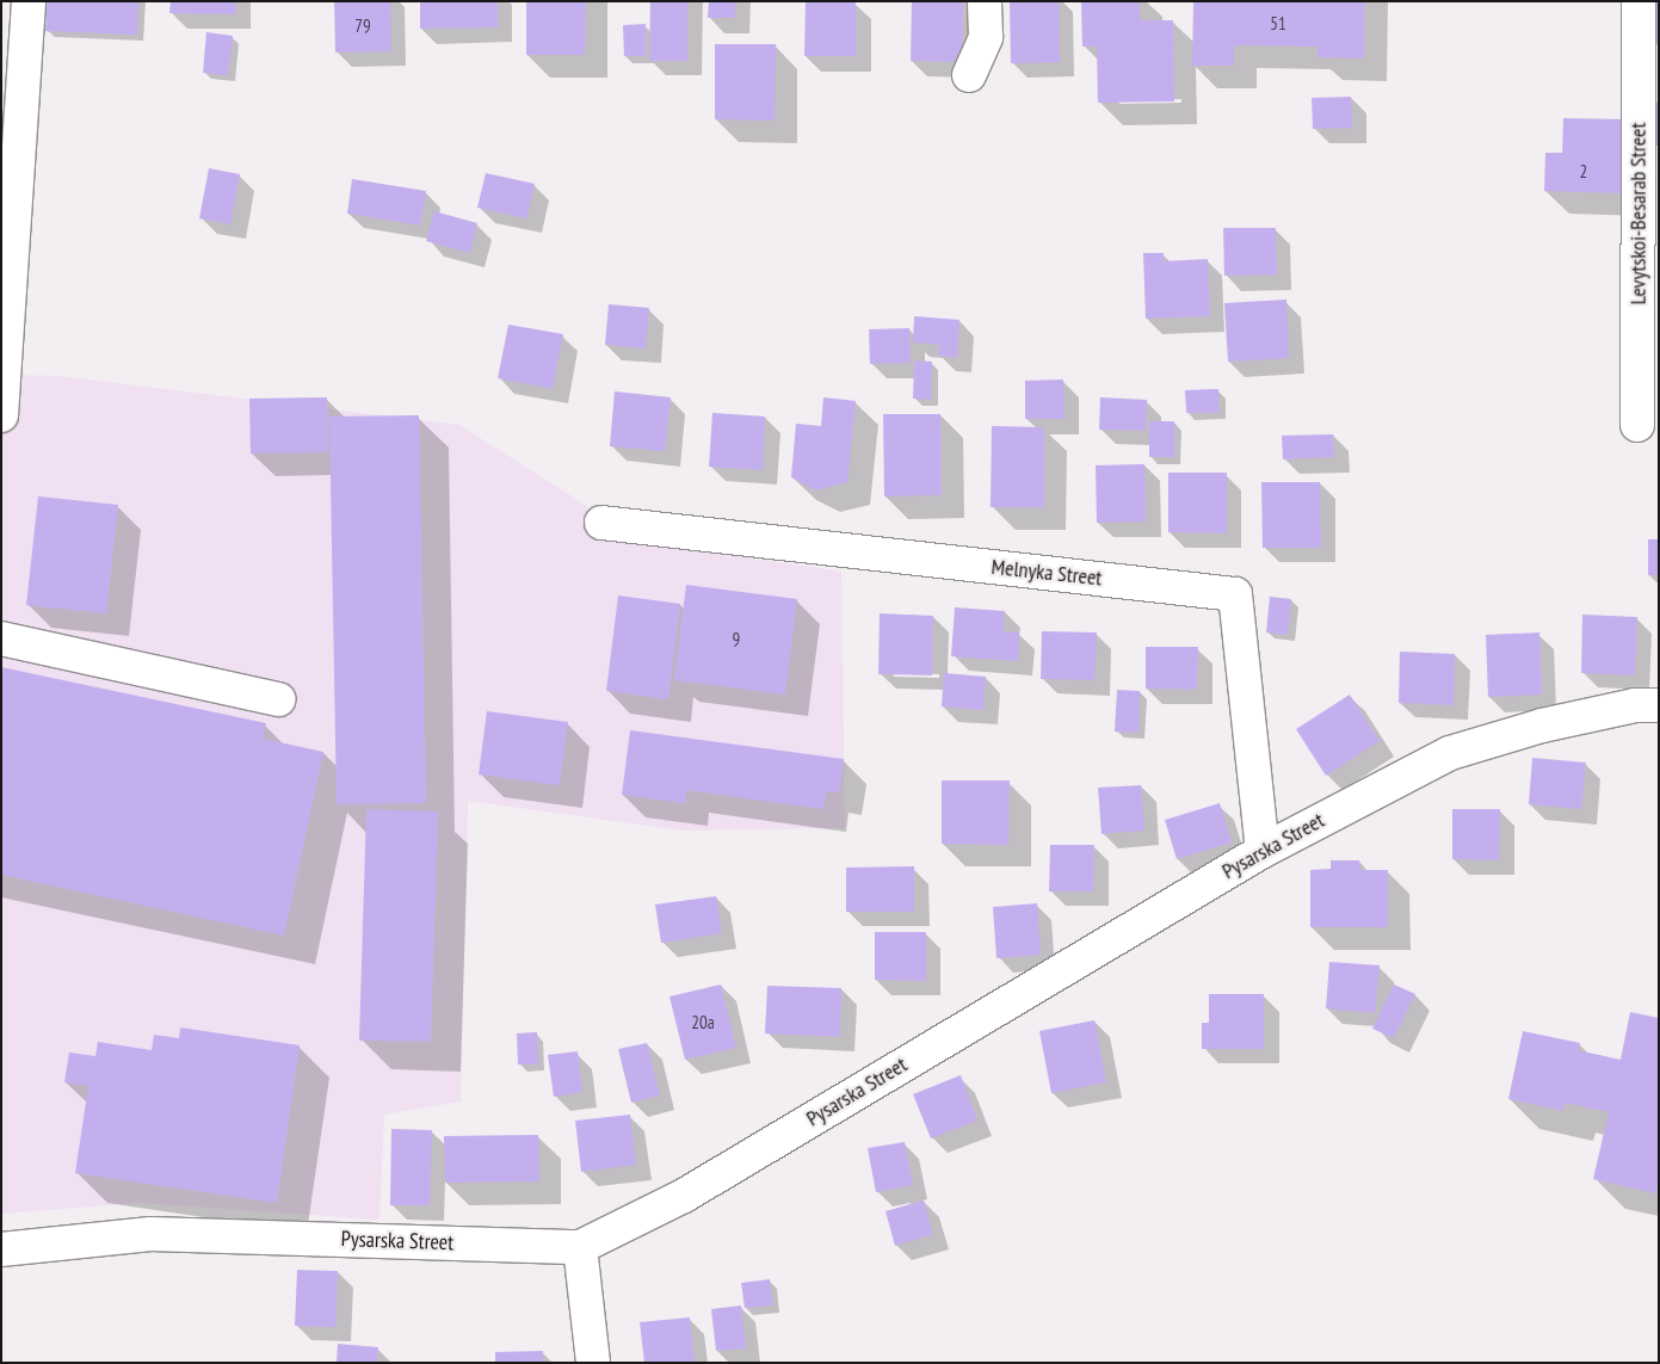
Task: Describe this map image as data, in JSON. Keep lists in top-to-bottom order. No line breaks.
{"streets":{"street":["Levytskoi-Besarab Street","Melnyka Street","Pysarska Street"]},"crossings":[["Melnyka Street","Pysarska Street"]],"house_numbers":["51","79","2","9","20а"]}
